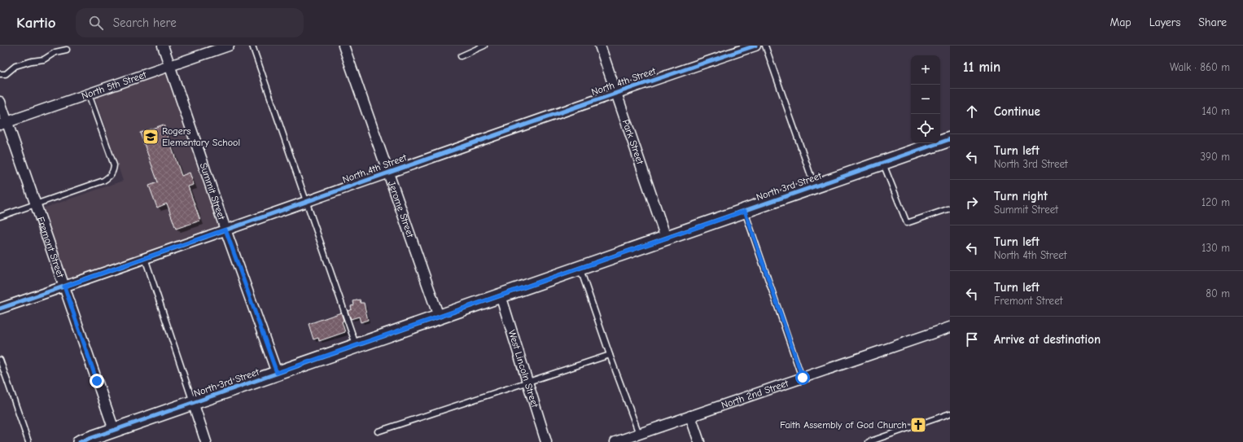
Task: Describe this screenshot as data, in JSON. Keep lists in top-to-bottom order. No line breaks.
{"streets":{"street":["North 4th Street","North 5th Street","Park Street","North 3rd Street","Summit Street","Jerome Street","Fremont Street","West Lincoln Street","North 2nd Street"]},"crossings":[["North 4th Street","Park Street"],["North 4th Street","Summit Street"],["North 4th Street","Jerome Street"],["North 4th Street","Fremont Street"],["North 5th Street","Summit Street"],["North 5th Street","Fremont Street"],["Park Street","North 3rd Street"],["North 3rd Street","Summit Street"],["North 3rd Street","Jerome Street"],["North 3rd Street","Fremont Street"],["North 3rd Street","West Lincoln Street"]],"places":{"school or university":["Rogers Elementary School"],"church":["Faith Assembly of God Church"]},"page":{"header":"Kartio","search":"Search here","nav":["Map","Layers","Share"],"heading":["11 min","Walk · 860 m"],"map_buttons":["+","−"],"list":[["Continue","140 m"],["Turn left","North 3rd Street","390 m"],["Turn right","Summit Street","120 m"],["Turn left","North 4th Street","130 m"],["Turn left","Fremont Street","80 m"],"Arrive at destination"]}}
